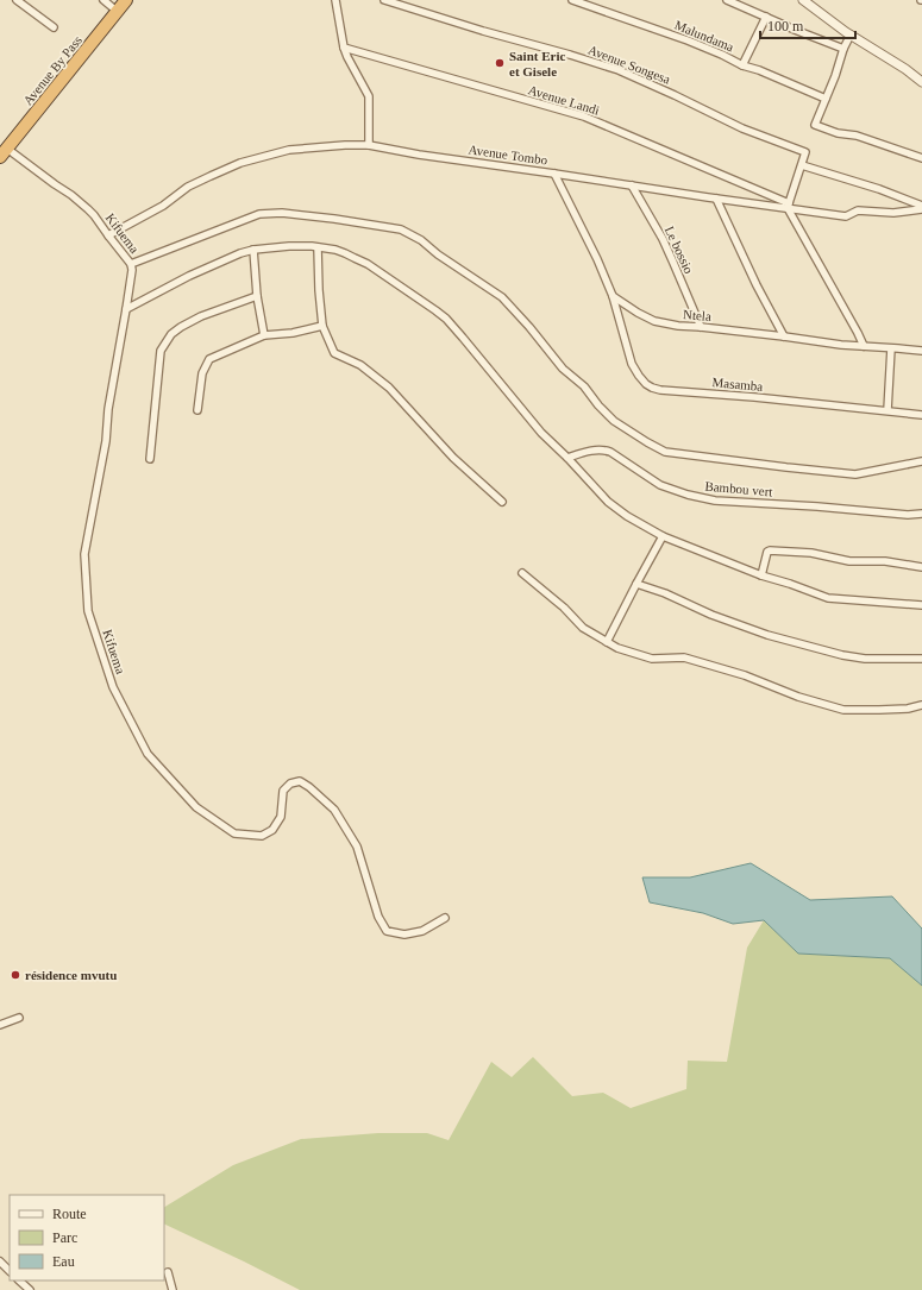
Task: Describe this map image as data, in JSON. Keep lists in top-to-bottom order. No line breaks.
{"streets":{"highway":["Avenue By Pass"],"street":["Malundama","Avenue Songesa","Avenue Landi","Avenue Tombo","Kifuema","Le bossio","Ntela","Masamba","Bambou vert"]},"crossings":[["Avenue By Pass","Kifuema"],["Avenue Landi","Avenue Tombo"],["Avenue Tombo","Kifuema"],["Avenue Tombo","Le bossio"],["Le bossio","Ntela"],["Ntela","Masamba"]],"places":["Saint Eric et Gisele","résidence mvutu"],"legend":["Route","Parc","Eau"],"scale_bar":"100 m"}
